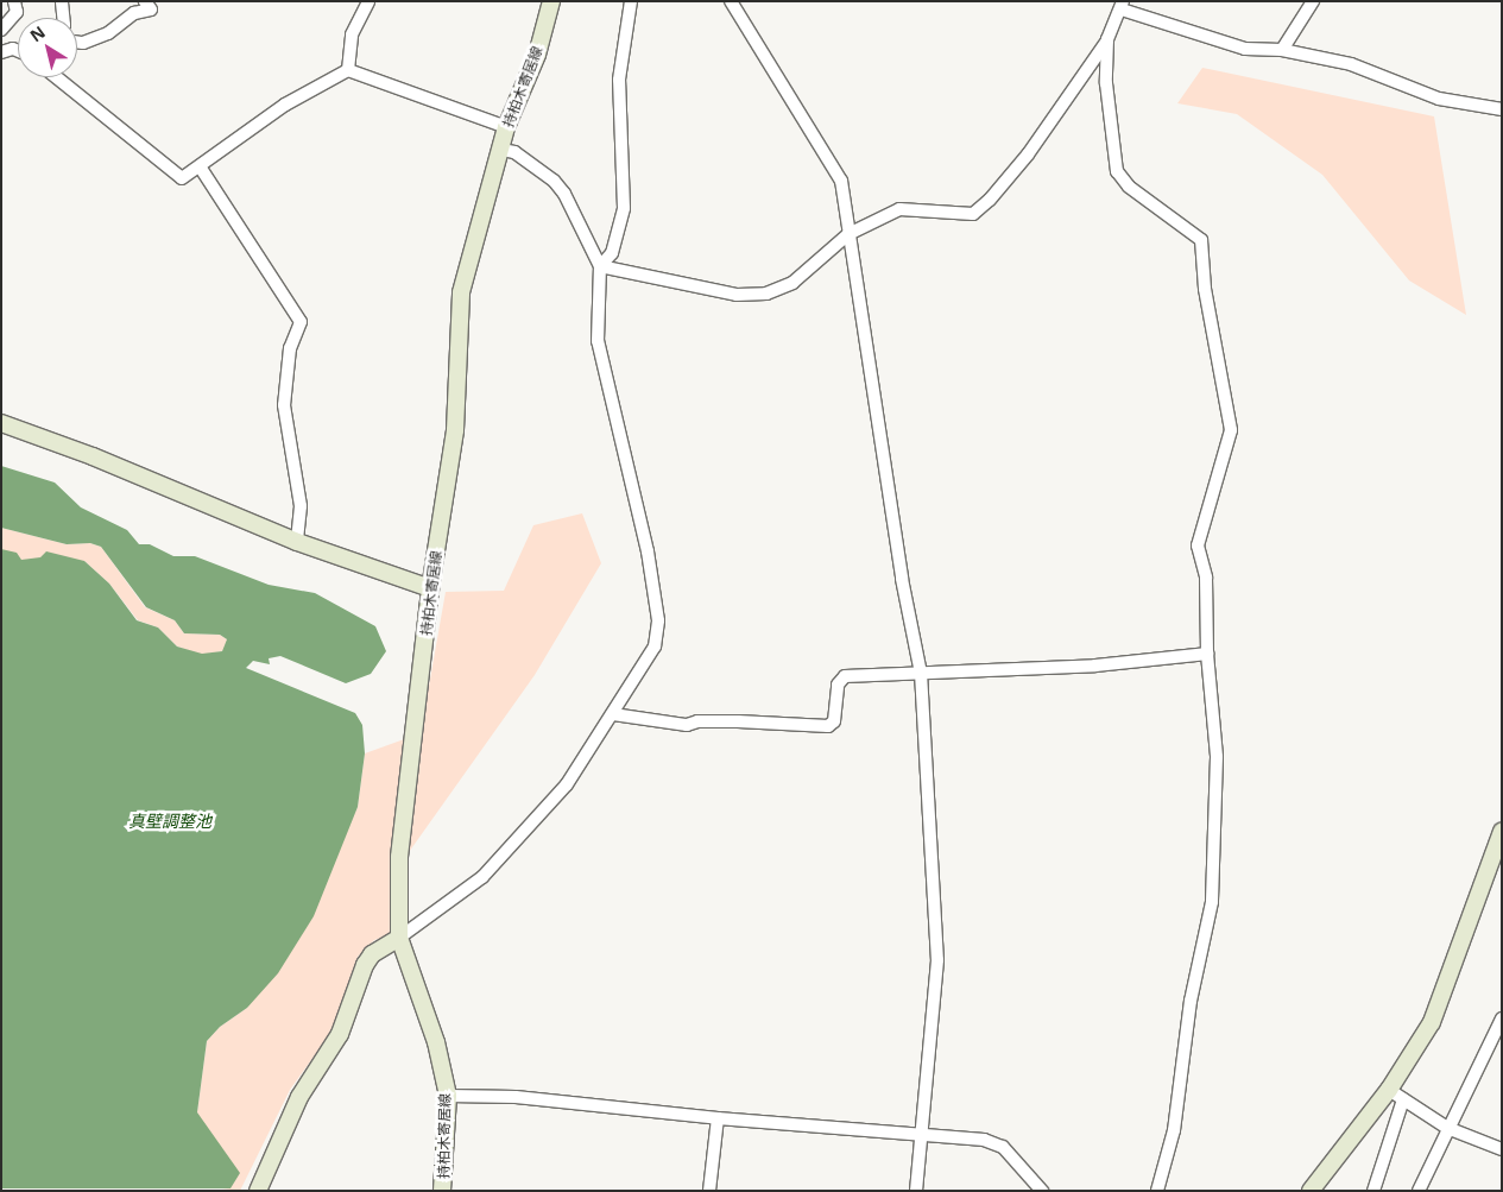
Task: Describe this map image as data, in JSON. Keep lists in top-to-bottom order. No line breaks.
{"streets":{"main road":["持柏木寄居線"]},"water":["真壁調整池"],"north":"top left"}
